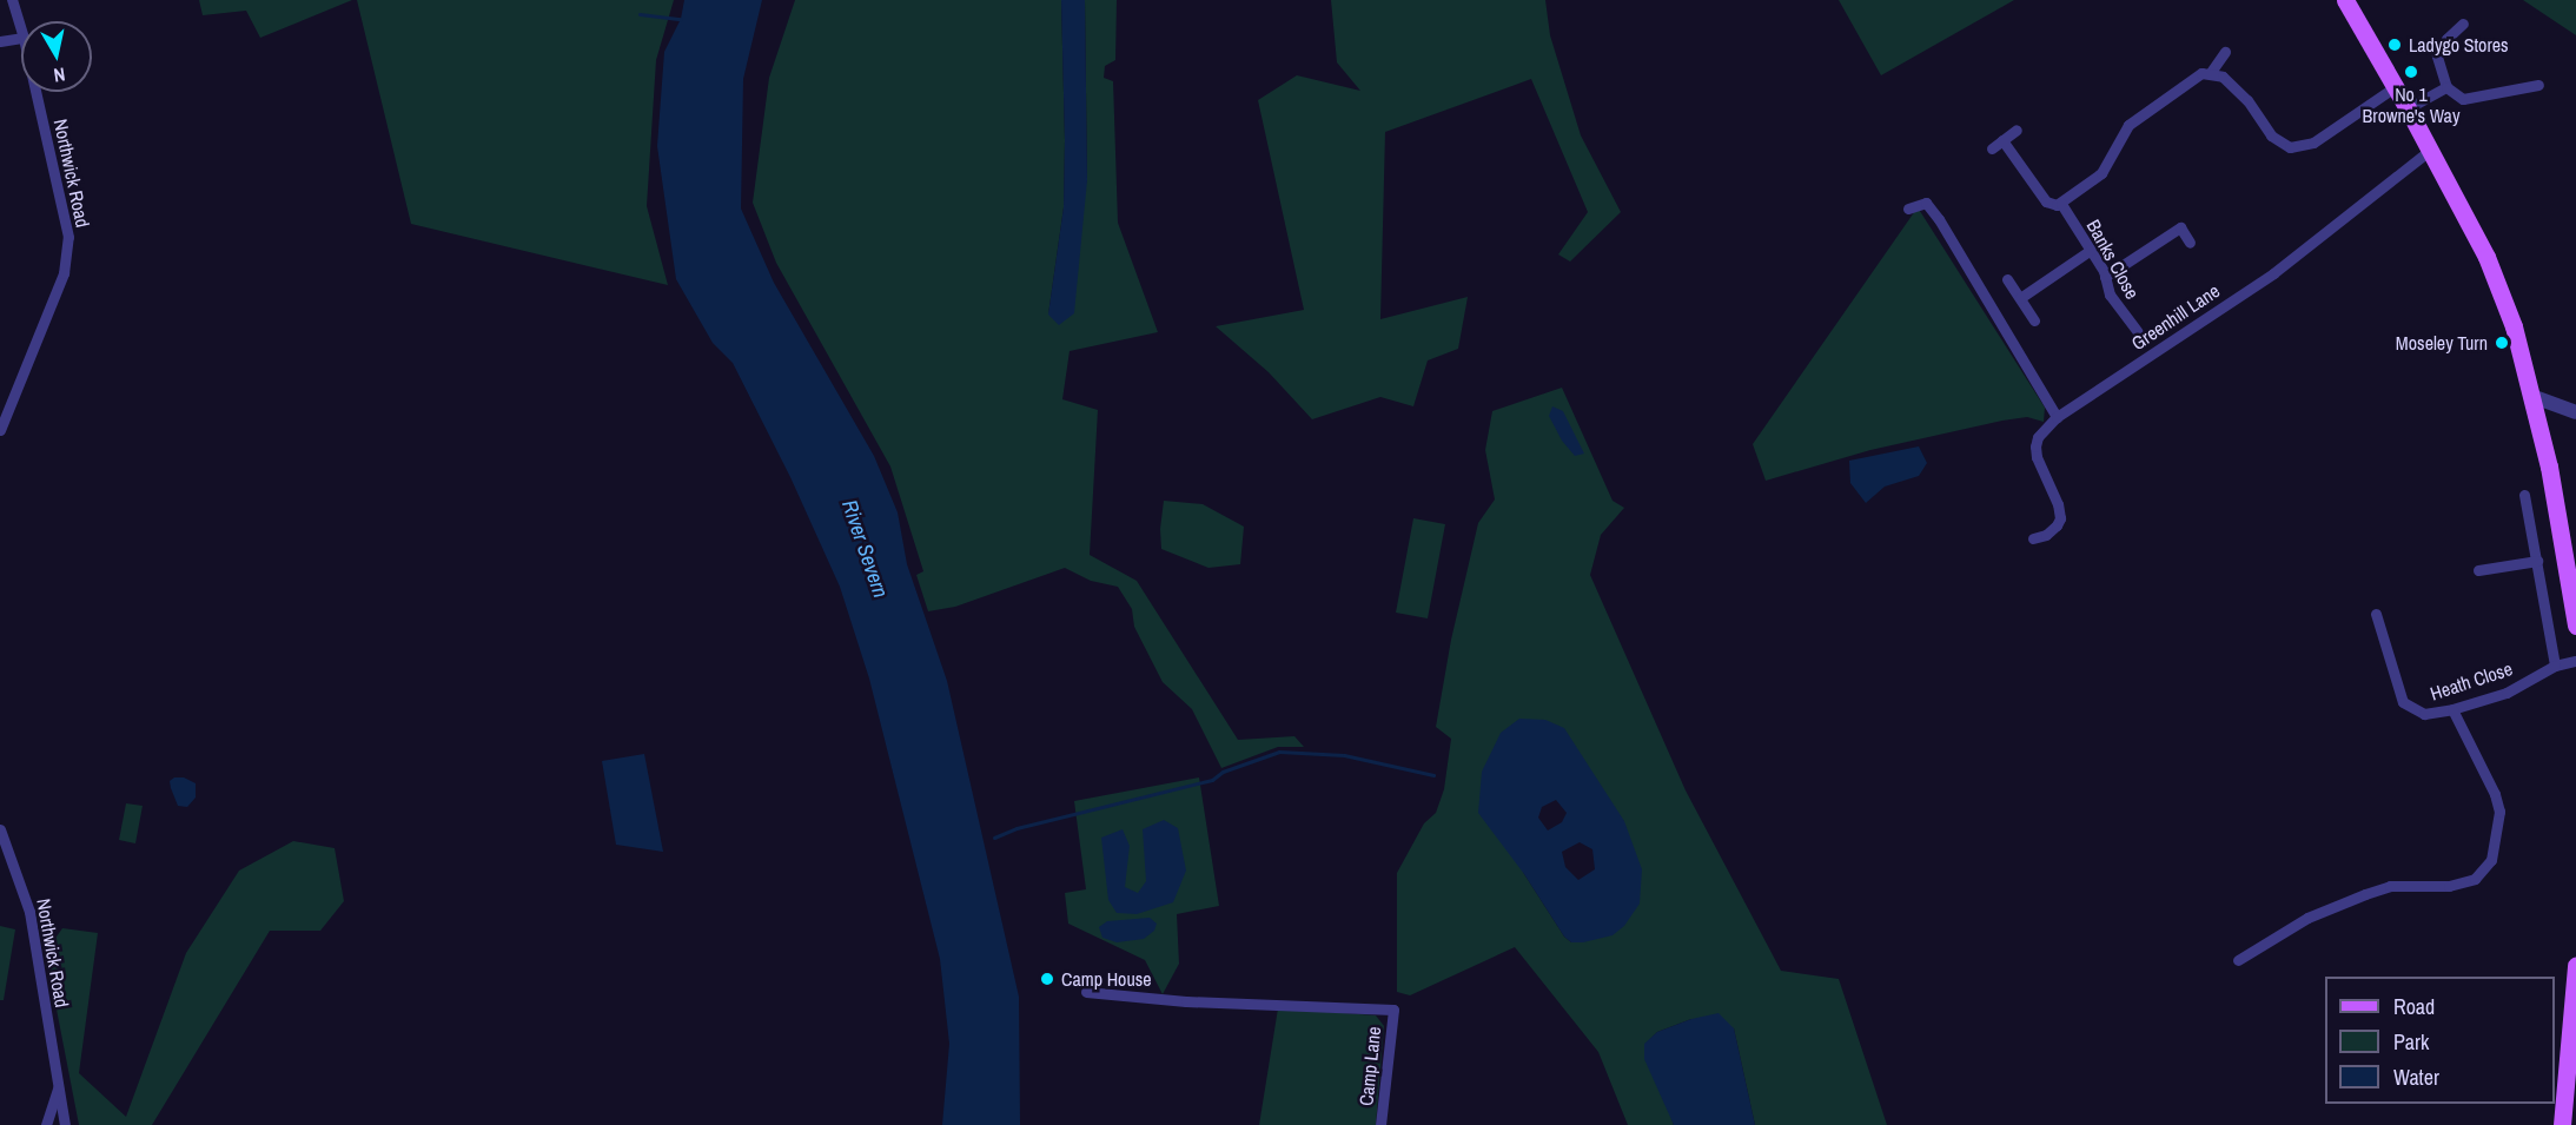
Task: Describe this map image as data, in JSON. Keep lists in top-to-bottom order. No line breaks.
{"streets":{"street":["Northwick Road","Banks Close","Greenhill Lane","Heath Close","Camp Lane"]},"water":["River Severn"],"places":["Ladygo Stores","No 1 Browne's Way","Moseley Turn","Camp House"],"legend":["Road","Park","Water"],"north":"bottom"}
